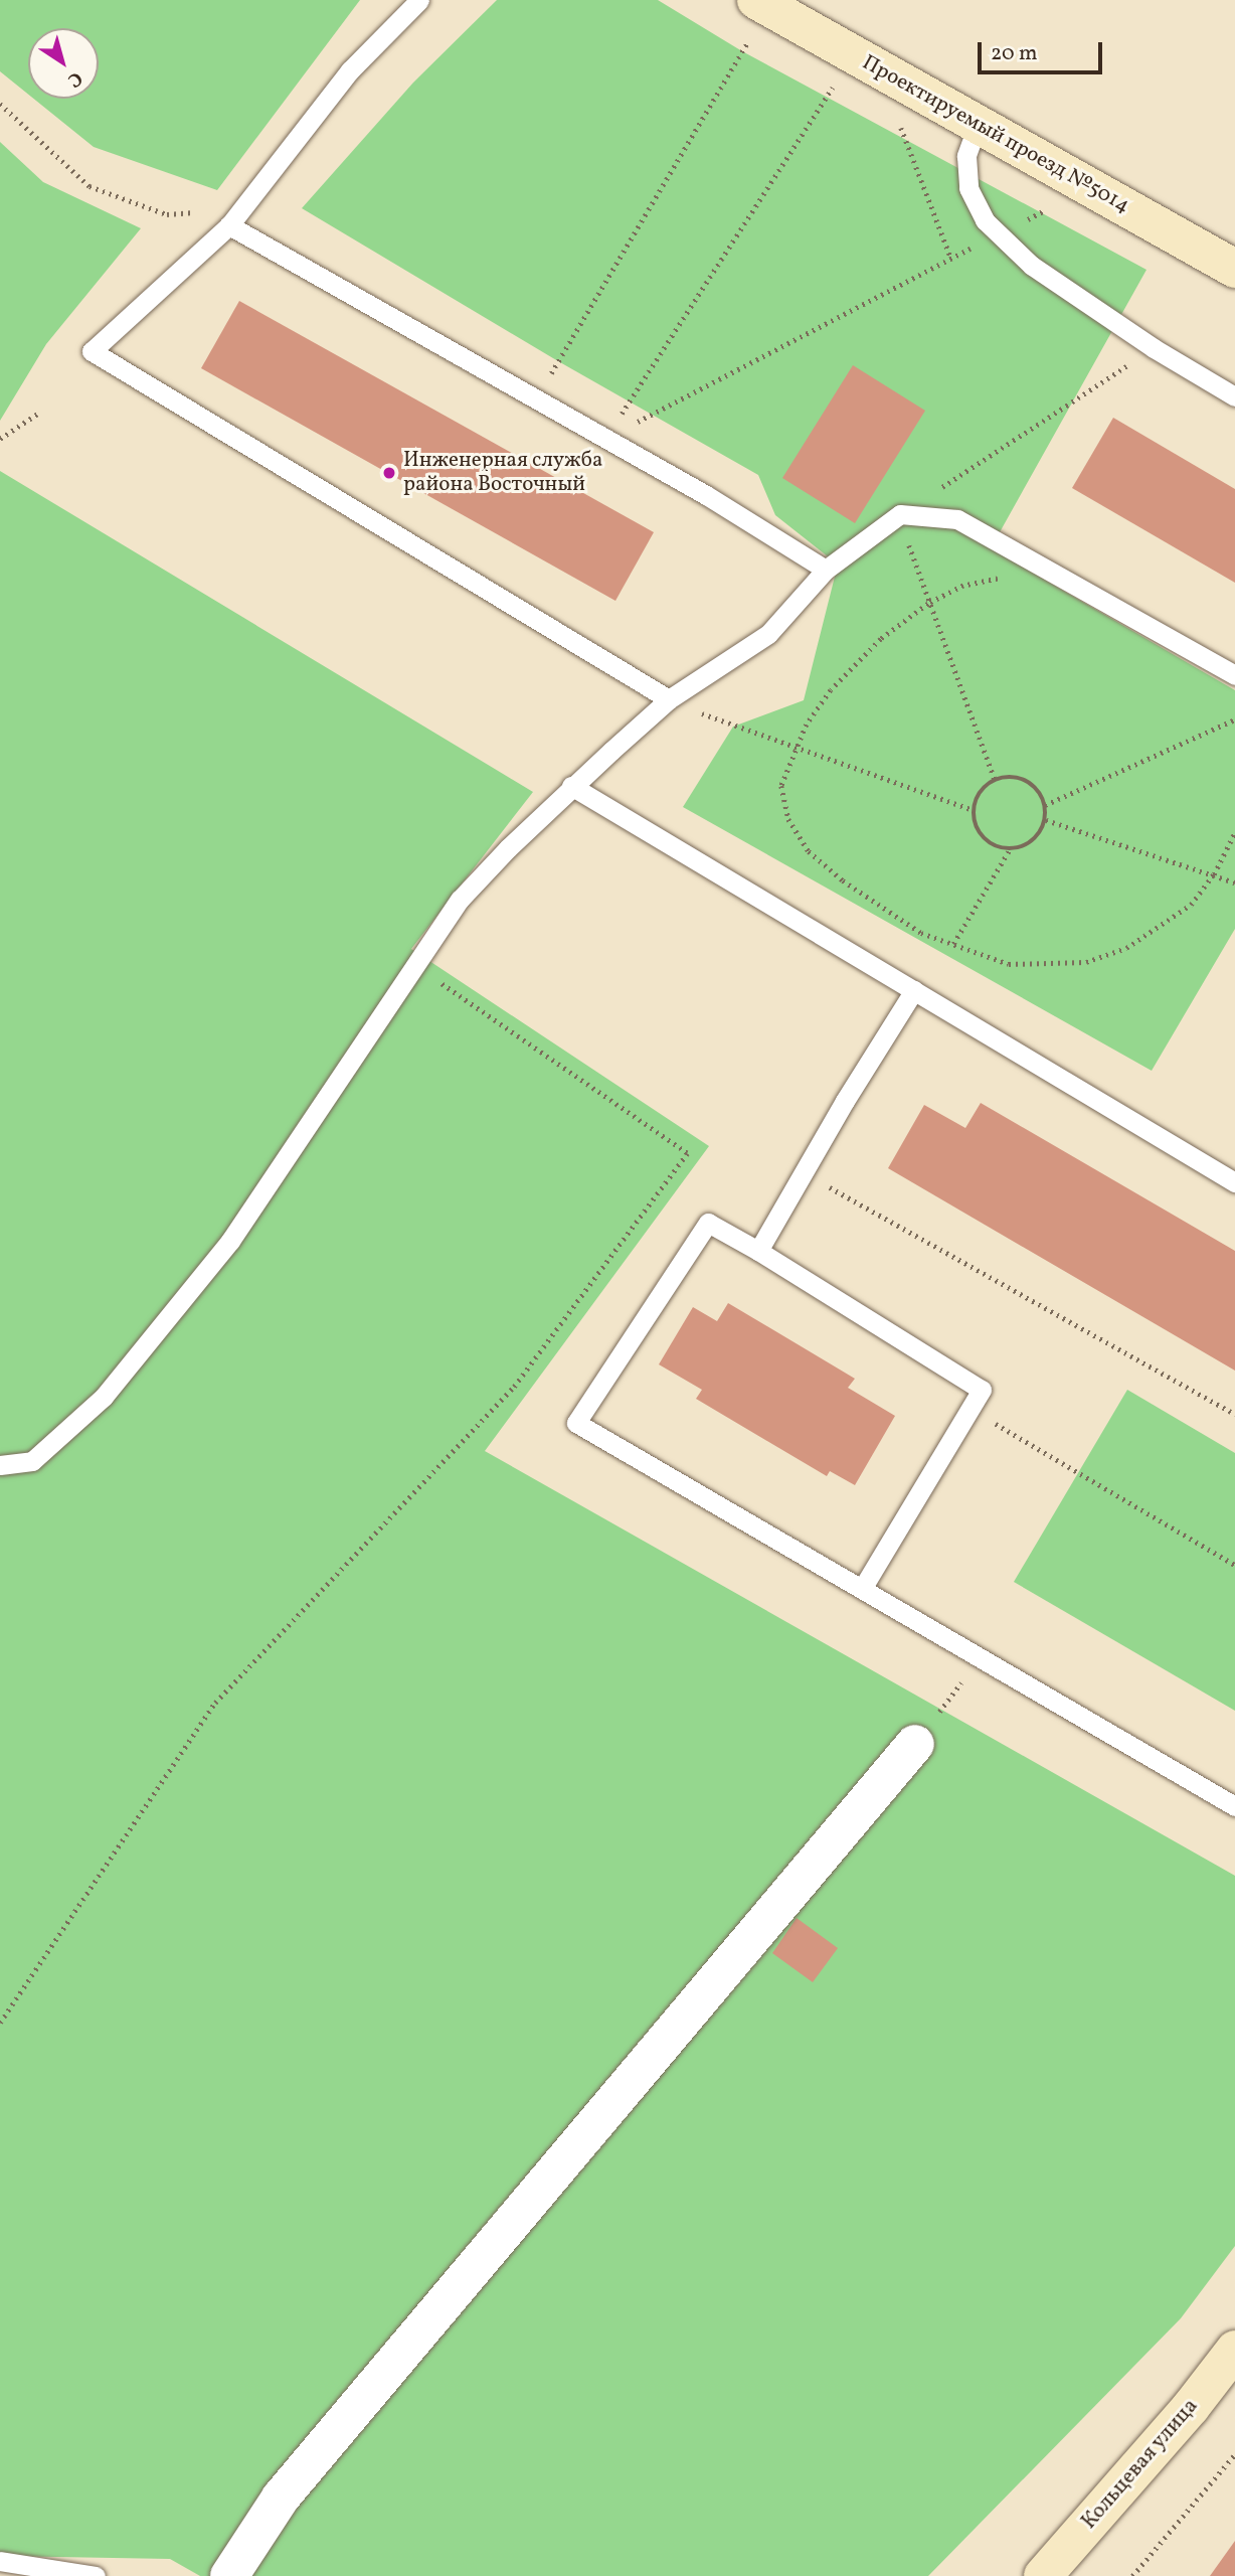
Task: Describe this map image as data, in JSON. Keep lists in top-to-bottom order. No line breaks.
{"streets":{"street":["Проектируемый проезд №5014","Кольцевая улица"]},"places":["Инженерная служба района Восточный"],"scale_bar":"20 m","north":"bottom right"}
